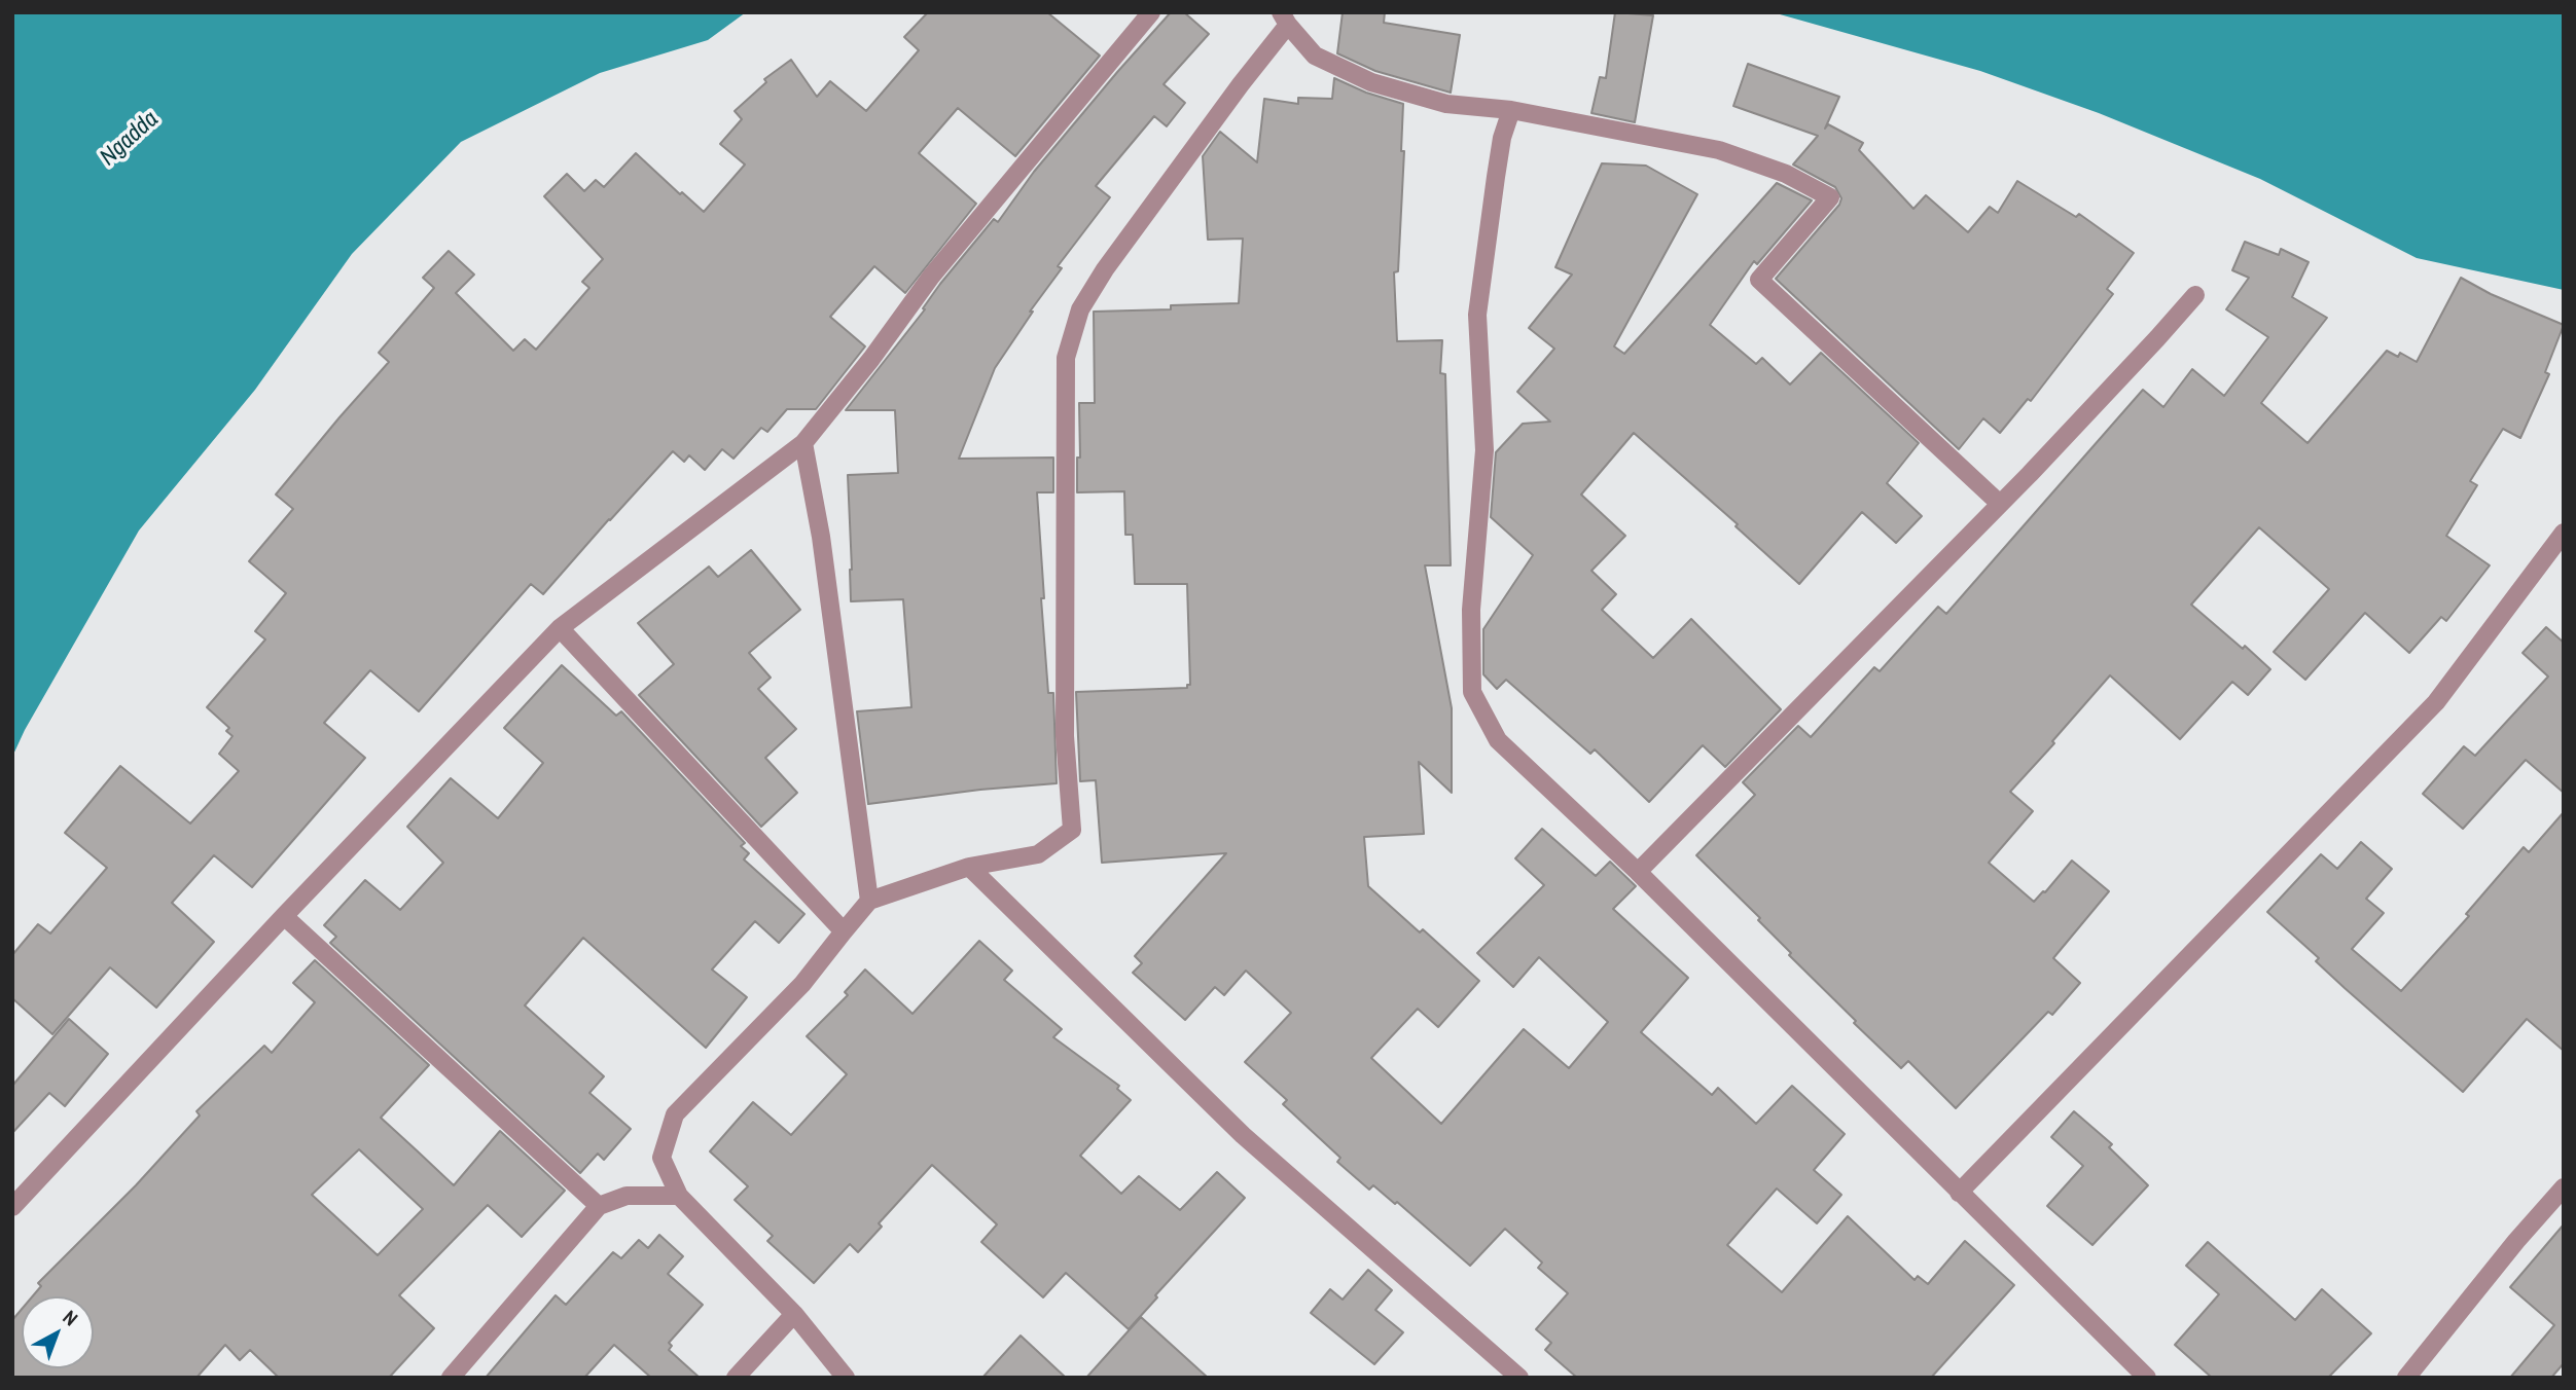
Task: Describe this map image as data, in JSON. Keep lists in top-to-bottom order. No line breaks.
{"water":["Ngadda"],"north":"top right"}
